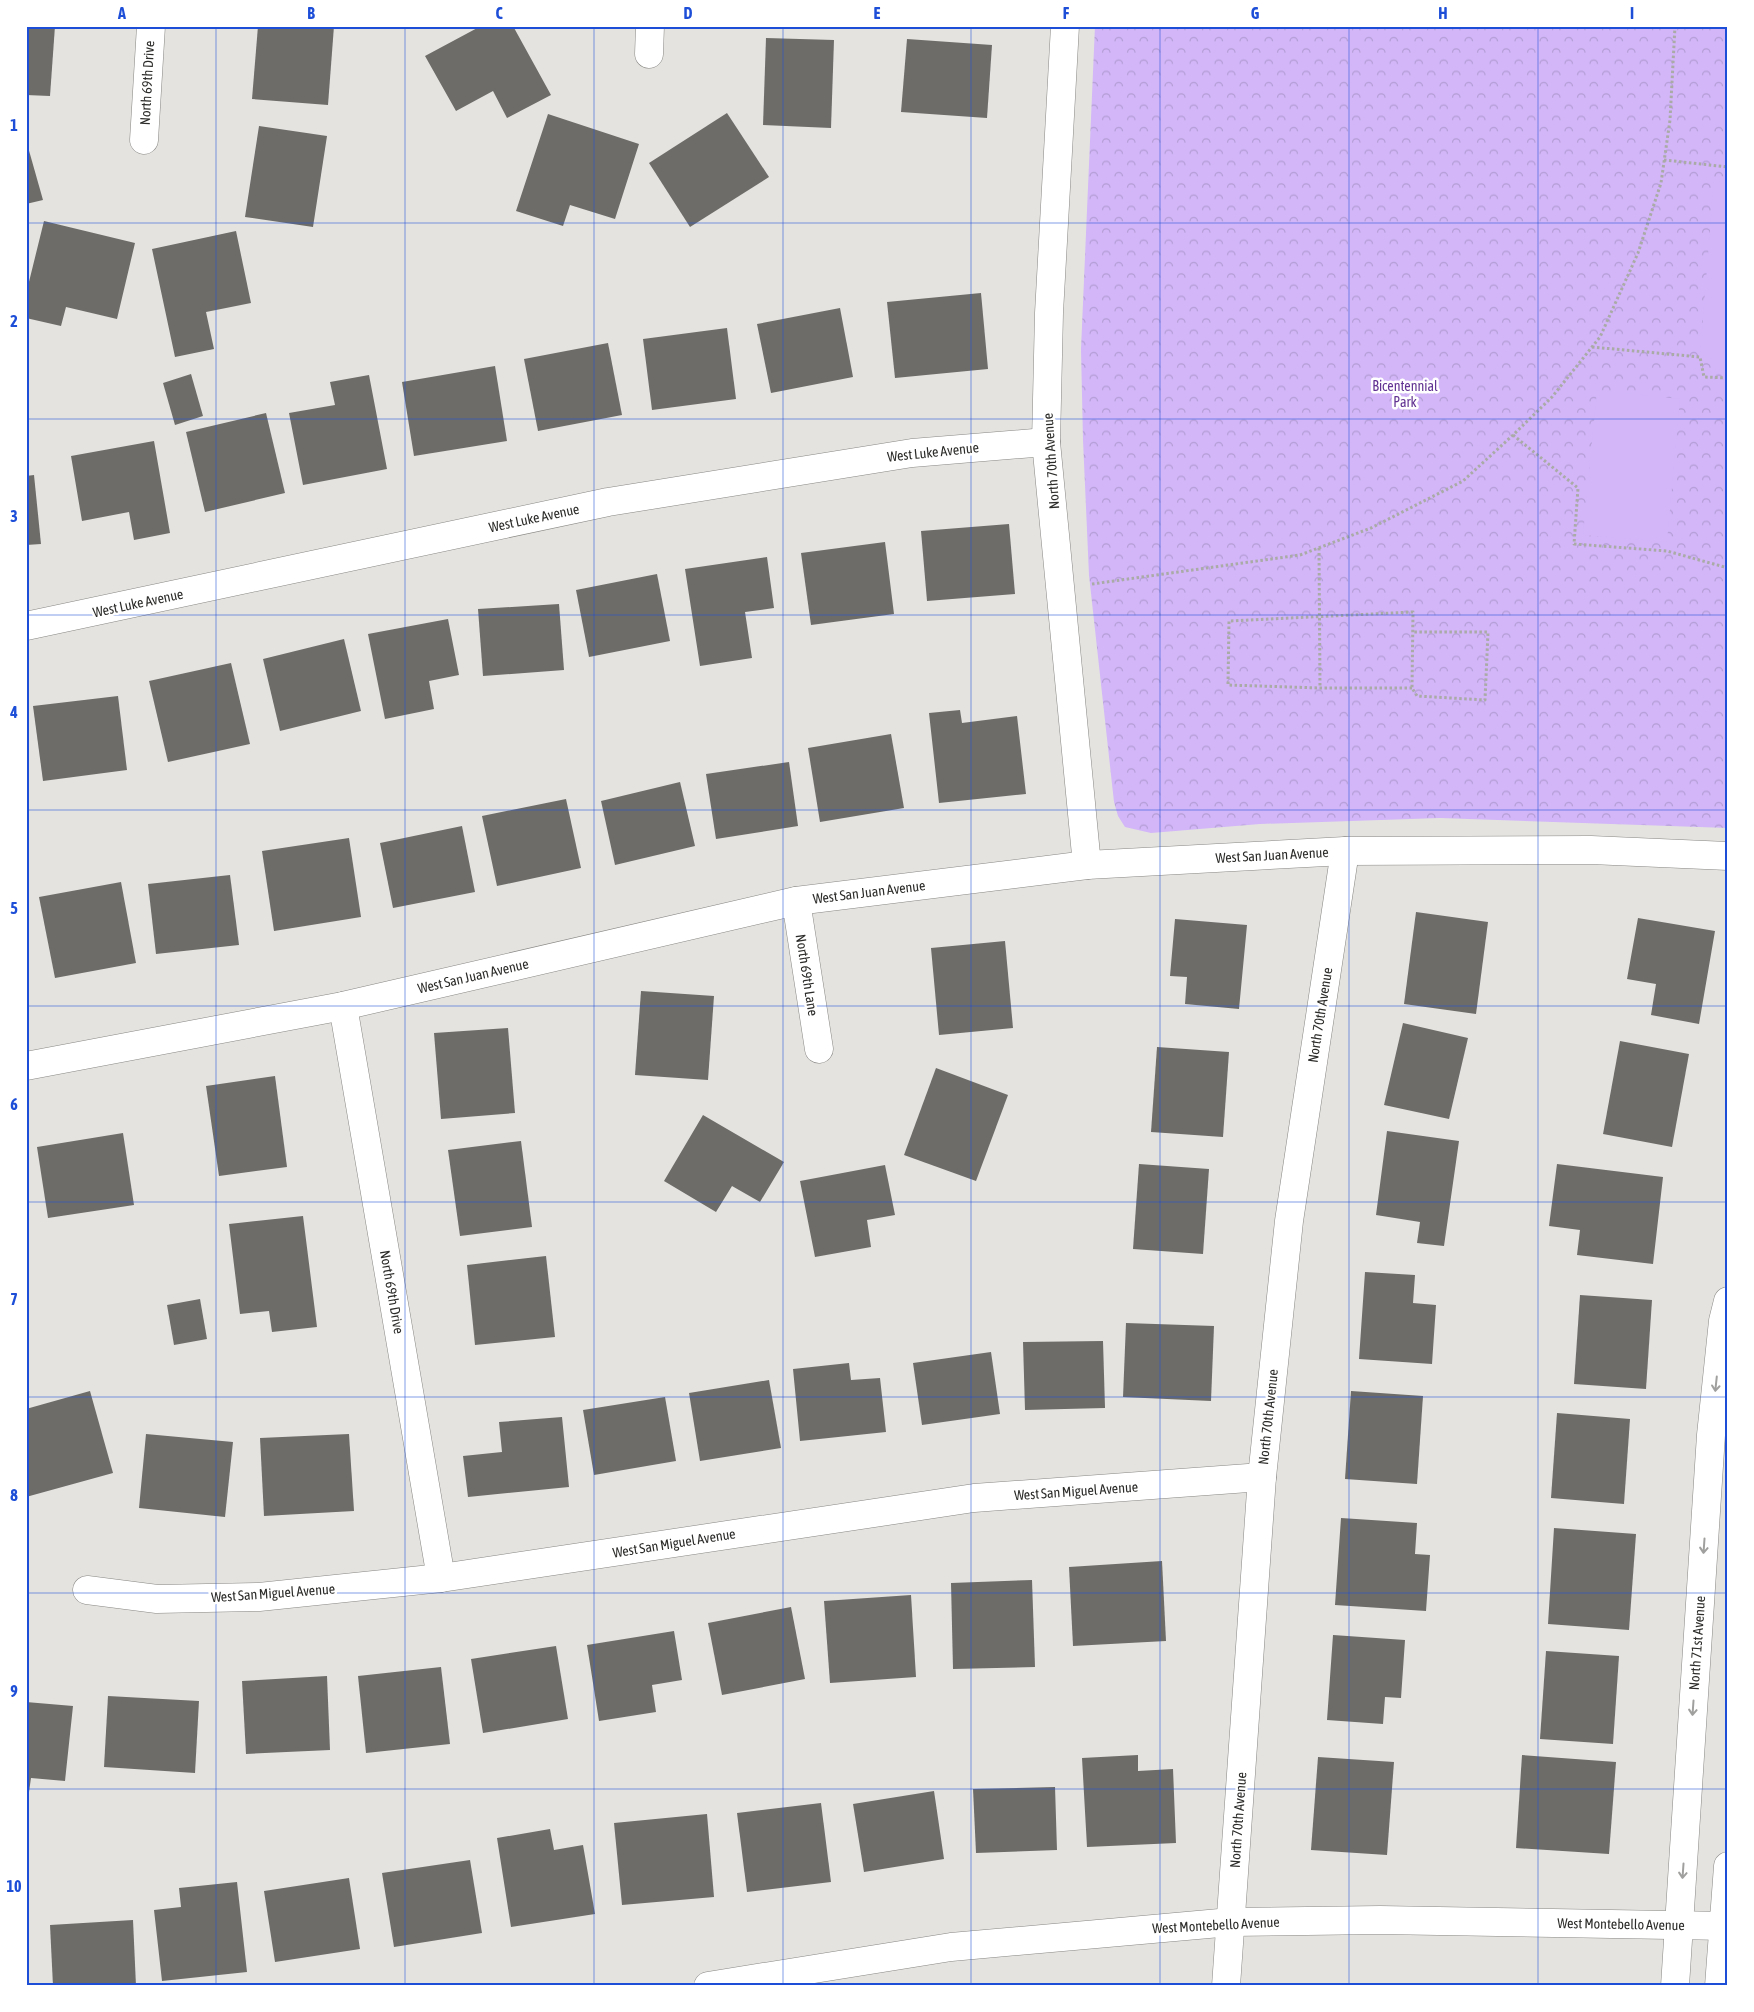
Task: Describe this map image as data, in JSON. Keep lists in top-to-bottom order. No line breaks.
{"streets":{"street":["North 69th Drive","West Luke Avenue","North 70th Avenue","West San Juan Avenue","North 69th Lane","West San Miguel Avenue","North 71st Avenue","West Montebello Avenue"]},"crossings":[["North 69th Drive","West San Juan Avenue"],["North 69th Drive","West San Miguel Avenue"],["West Luke Avenue","North 70th Avenue"],["North 70th Avenue","West San Juan Avenue"],["North 70th Avenue","West San Miguel Avenue"],["North 70th Avenue","West Montebello Avenue"],["West San Juan Avenue","North 69th Lane"],["North 71st Avenue","West Montebello Avenue"]],"one_way":["North 71st Avenue"],"parks":["Bicentennial Park"],"grid":{"columns":["A","B","C","D","E","F","G","H","I"],"rows":["1","2","3","4","5","6","7","8","9","10"]}}
